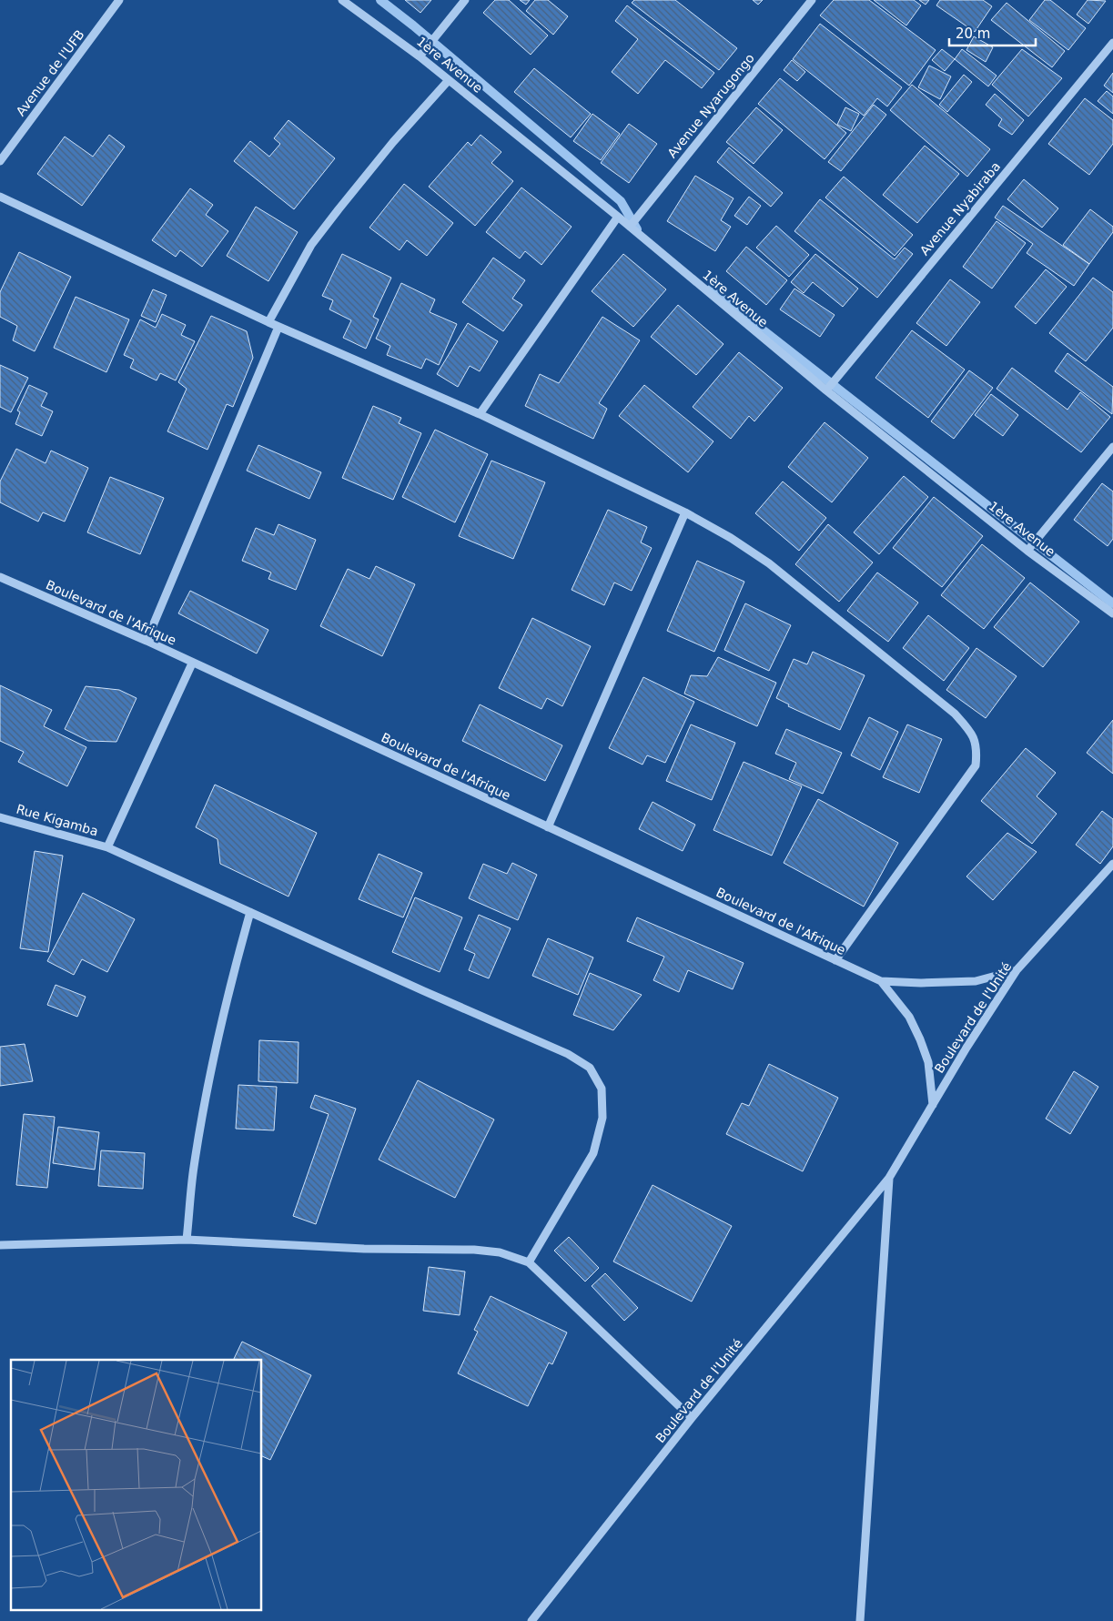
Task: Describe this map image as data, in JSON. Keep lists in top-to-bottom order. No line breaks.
{"streets":{"street":["1ère Avenue","Avenue de l'UFB","Avenue Nyarugongo","Avenue Nyabiraba","Boulevard de l'Afrique","Rue Kigamba","Boulevard de l'Unité"]},"crossings":[["1ère Avenue","Avenue Nyarugongo"],["1ère Avenue","Avenue Nyabiraba"],["Boulevard de l'Afrique","Boulevard de l'Unité"]],"scale_bar":"20 m"}
